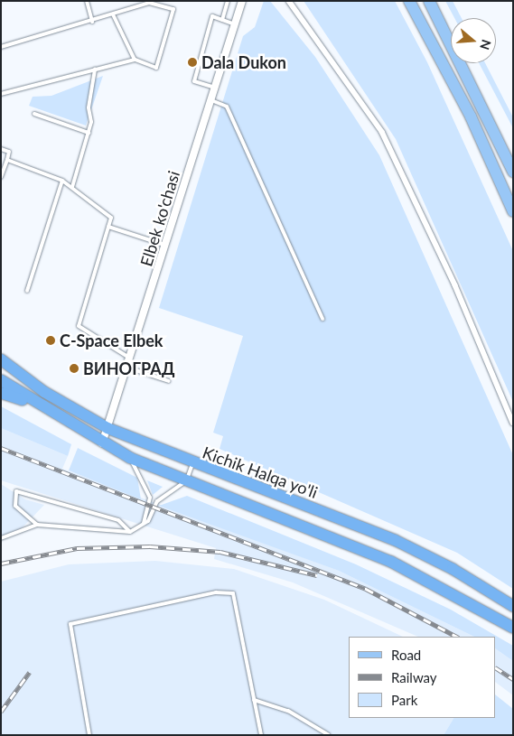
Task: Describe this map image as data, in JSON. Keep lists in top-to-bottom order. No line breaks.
{"streets":{"highway":["Kichik Halqa yo'li"],"street":["Elbek ko'chasi"]},"crossings":[["Elbek ko'chasi","Kichik Halqa yo'li"]],"places":["Dala Dukon","C-Space Elbek","ВИНОГРАД"],"legend":["Road","Railway","Park"],"north":"right"}
